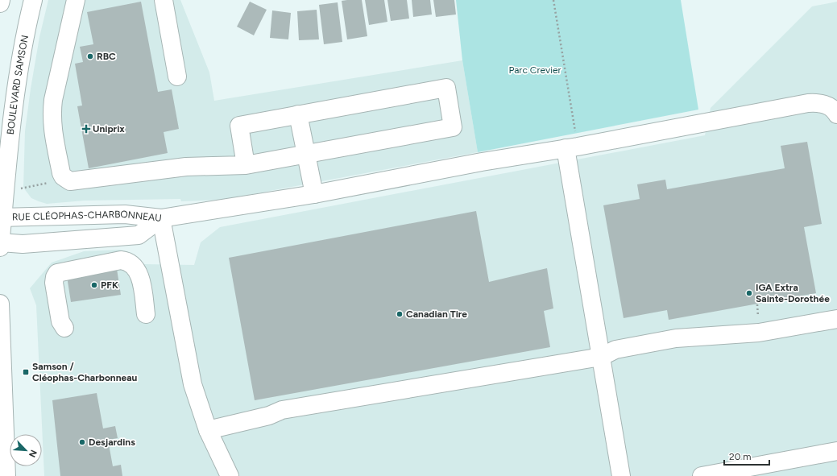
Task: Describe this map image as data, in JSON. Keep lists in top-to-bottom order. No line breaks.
{"streets":{"street":["BOULEVARD SAMSON","RUE CLÉOPHAS-CHARBONNEAU"]},"crossings":[["BOULEVARD SAMSON","RUE CLÉOPHAS-CHARBONNEAU"]],"parks":["Parc Crevier"],"places":{"other":["RBC","PFK","IGA Extra Sainte-Dorothée","Canadian Tire","Desjardins"],"health":["Uniprix"],"transit":["Samson / Cléophas-Charbonneau"]},"scale_bar":"20 m","north":"bottom right"}
